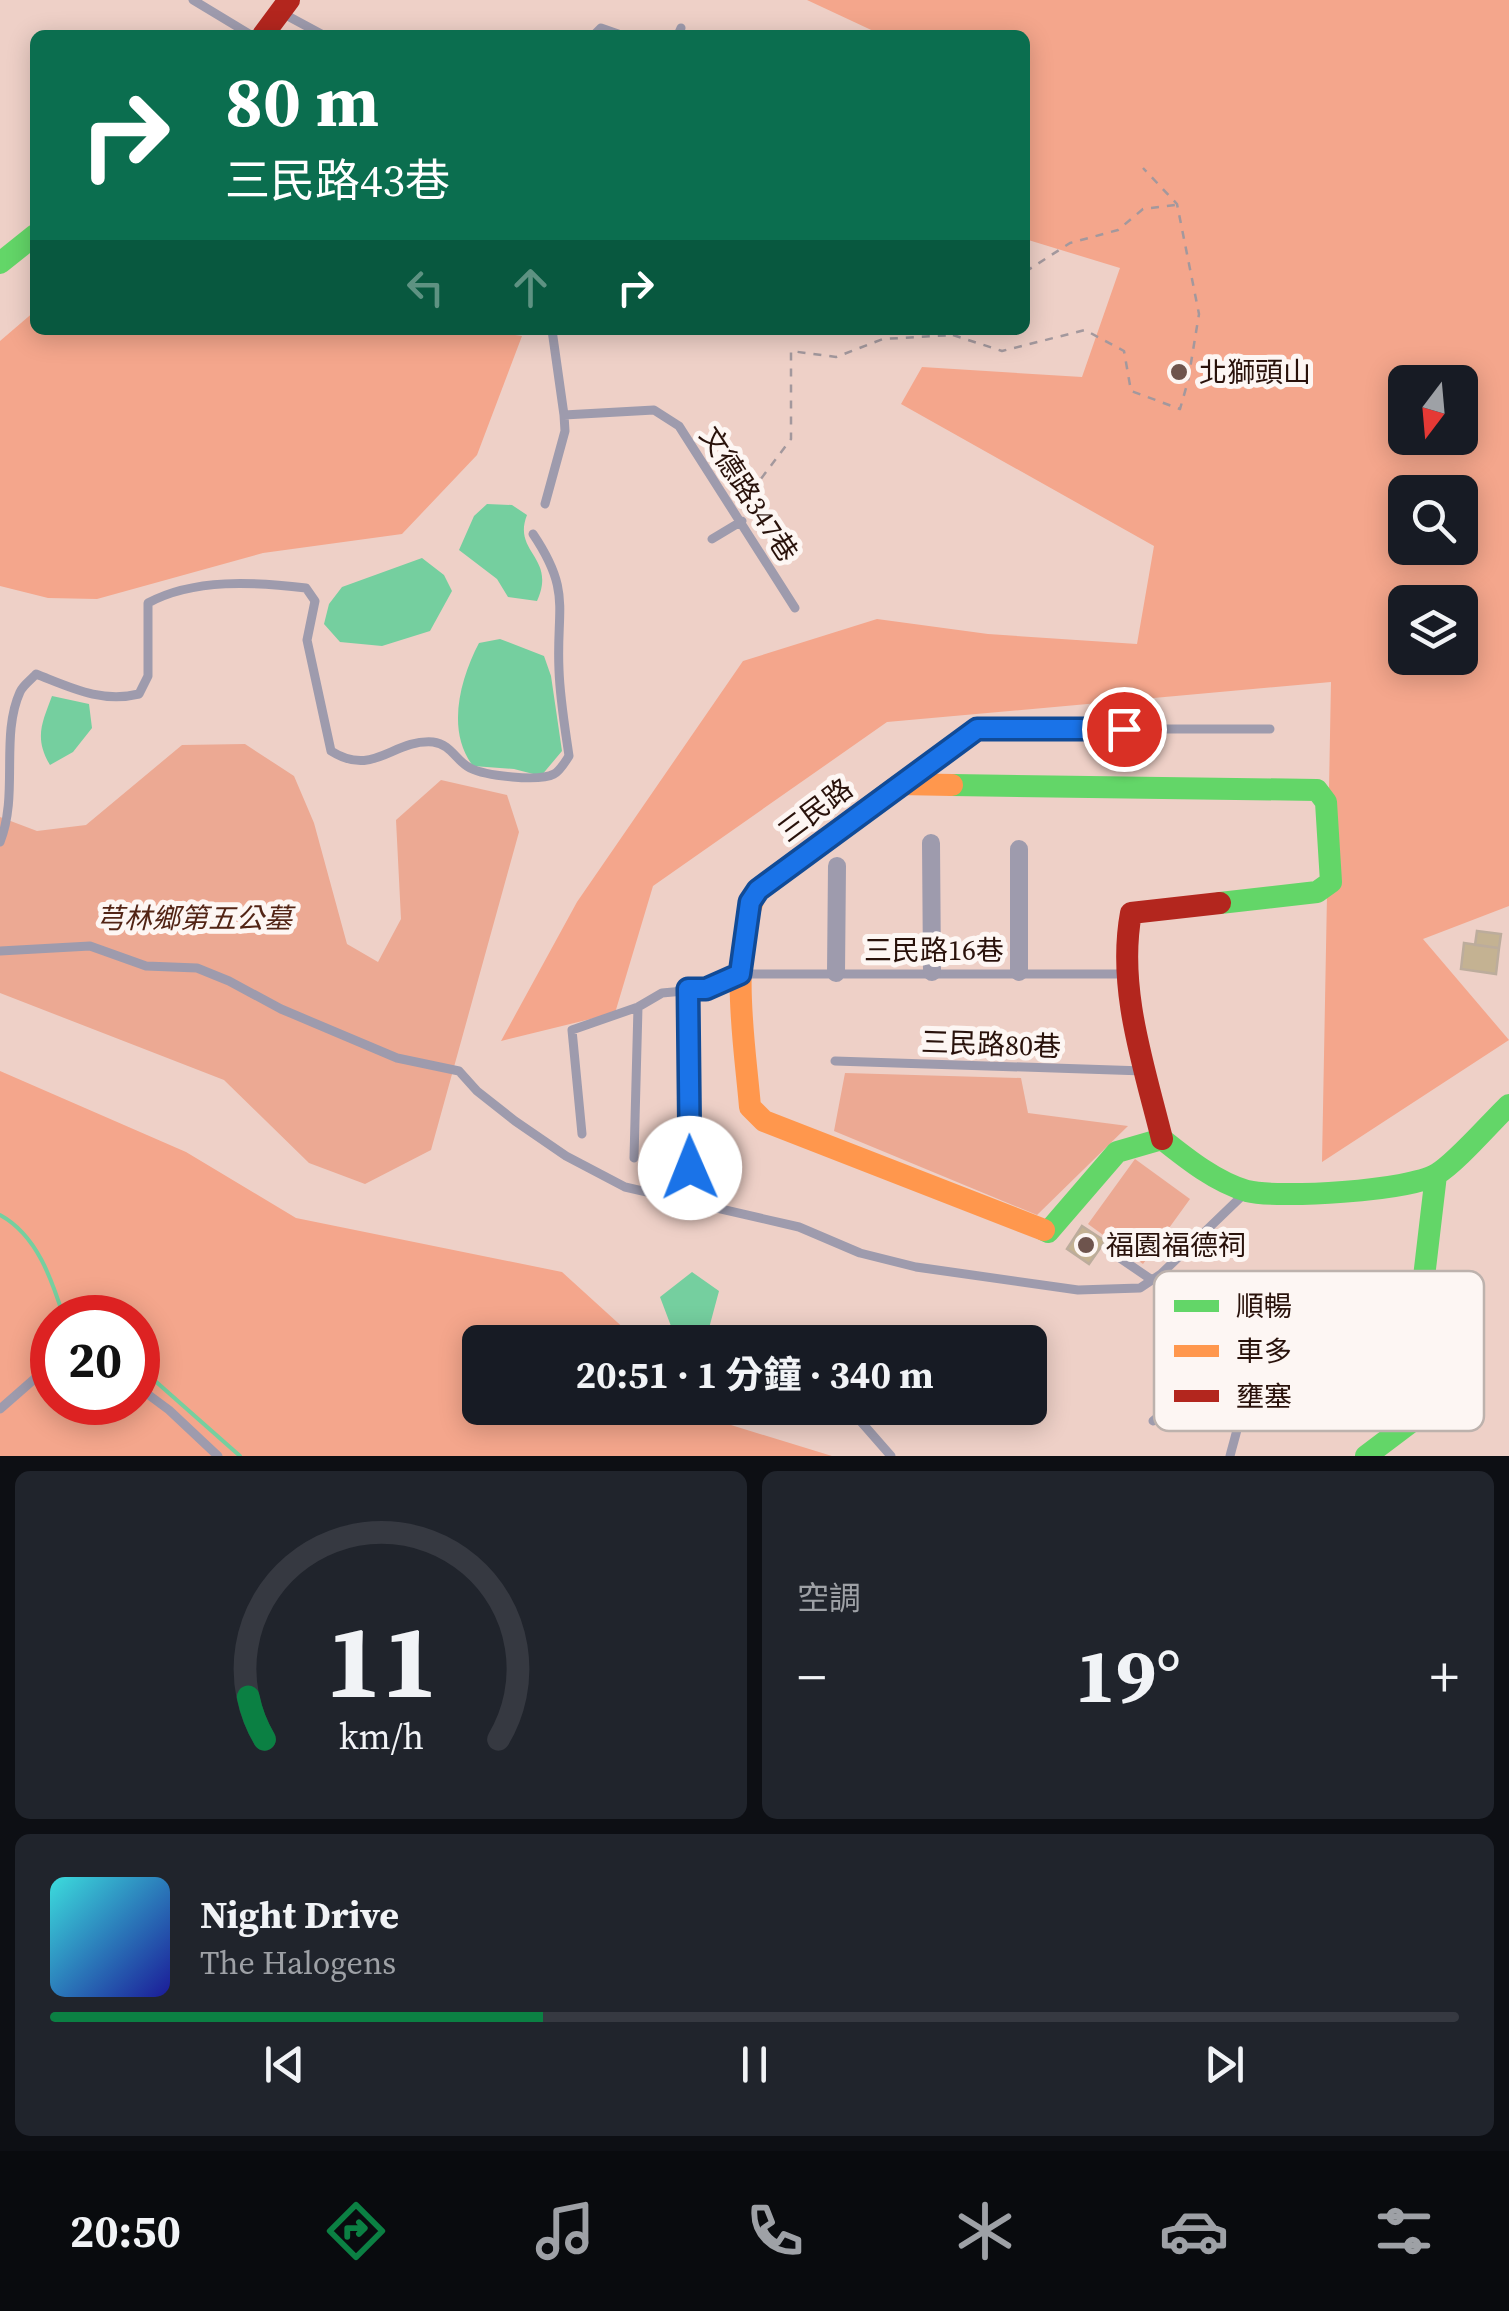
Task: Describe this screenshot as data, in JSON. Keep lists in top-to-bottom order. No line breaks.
{"streets":{"street":["三民路"],"lane":["文德路347巷","三民路16巷","三民路80巷"]},"crossings":[["三民路","三民路16巷"]],"parks":["芎林鄉第五公墓"],"places":["北獅頭山","福園福德祠"],"legend":["順暢","車多","壅塞"],"north":"bottom","page":{"turn":["80 m","三民路43巷"],"limit":"20","trip":"20:51 · 1 分鐘 · 340 m","tile":"空調","heat":["−","19°","+"],"song":["Night Drive","The Halogens"],"tabs":"20:50","gauge":["11","km/h"]}}
